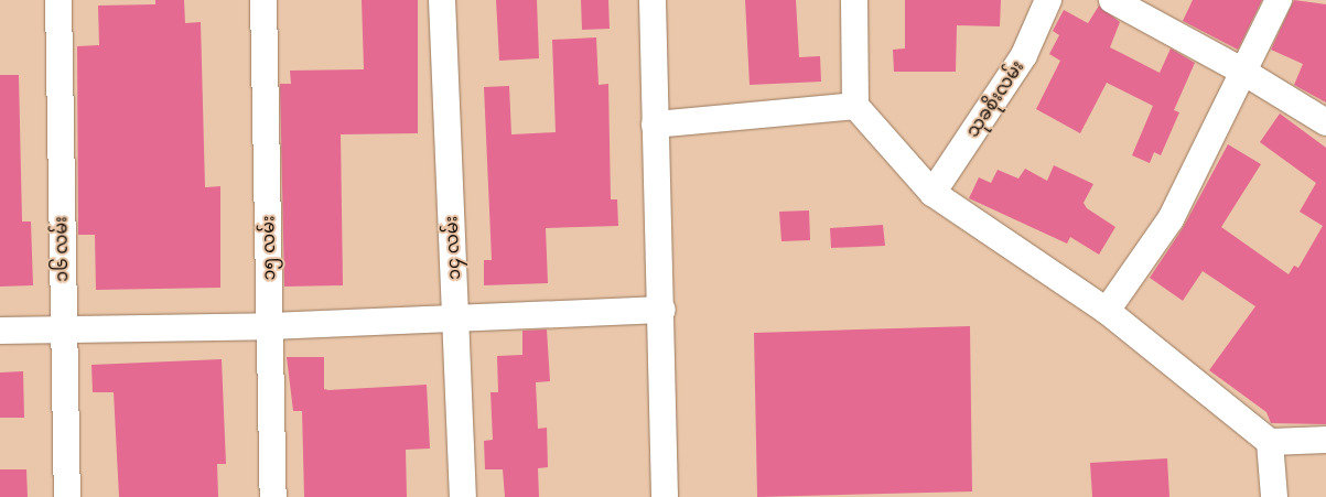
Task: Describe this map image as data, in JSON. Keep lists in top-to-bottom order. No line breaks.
{"streets":{"street":["သုခစိုးလမ်း","၁၅ လမ်း","၁၄ လမ်း","၁၆ လမ်း"]}}
